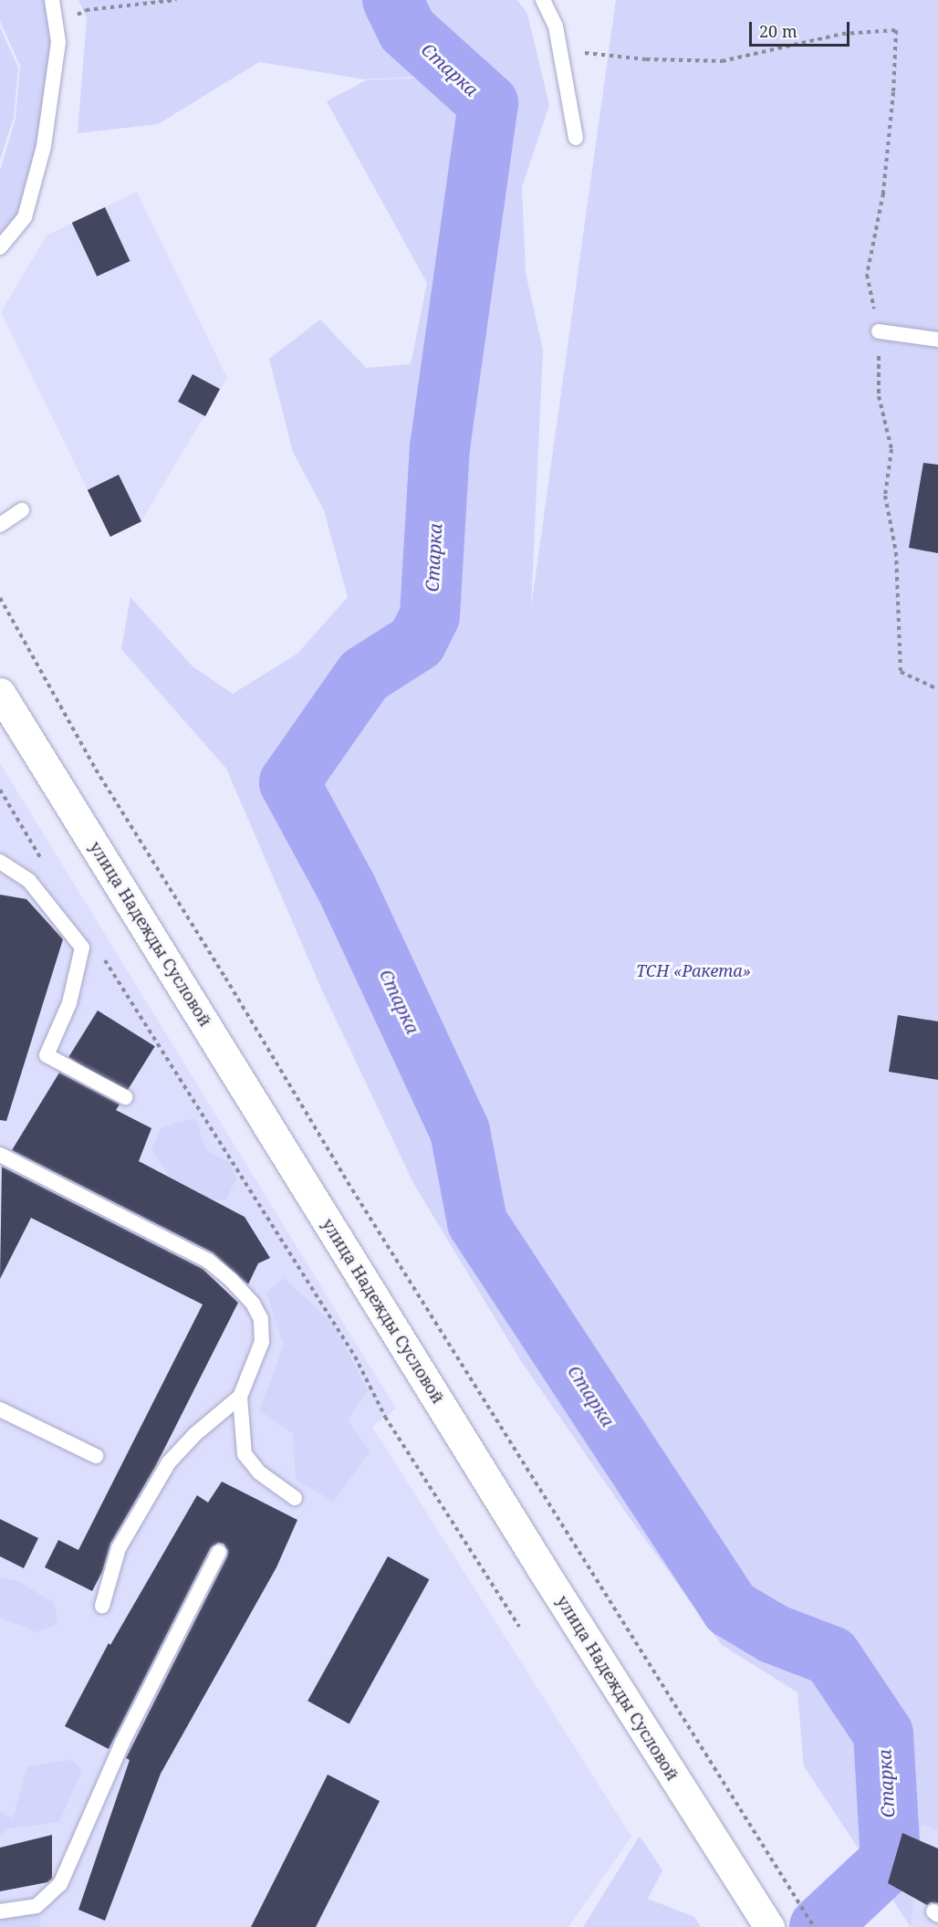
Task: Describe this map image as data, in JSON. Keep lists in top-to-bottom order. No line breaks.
{"streets":{"main road":["улица Надежды Сусловой"]},"water":["Старка"],"parks":["ТСН «Ракета»"],"scale_bar":"20 m"}
